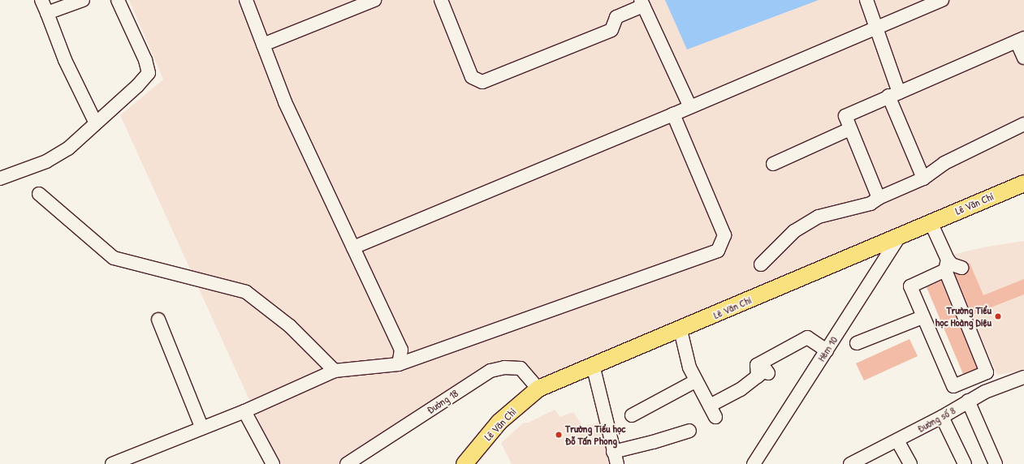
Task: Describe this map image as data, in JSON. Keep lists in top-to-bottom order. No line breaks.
{"streets":{"main road":["Lê Văn Chí"],"street":["Hẻm 10","Đường 18","Đường số 8"]},"crossings":[["Lê Văn Chí","Hẻm 10"],["Lê Văn Chí","Đường 18"]],"places":["Trường Tiểu học Hoàng Diệu","Trường Tiểu học Đỗ Tấn Phong"]}
